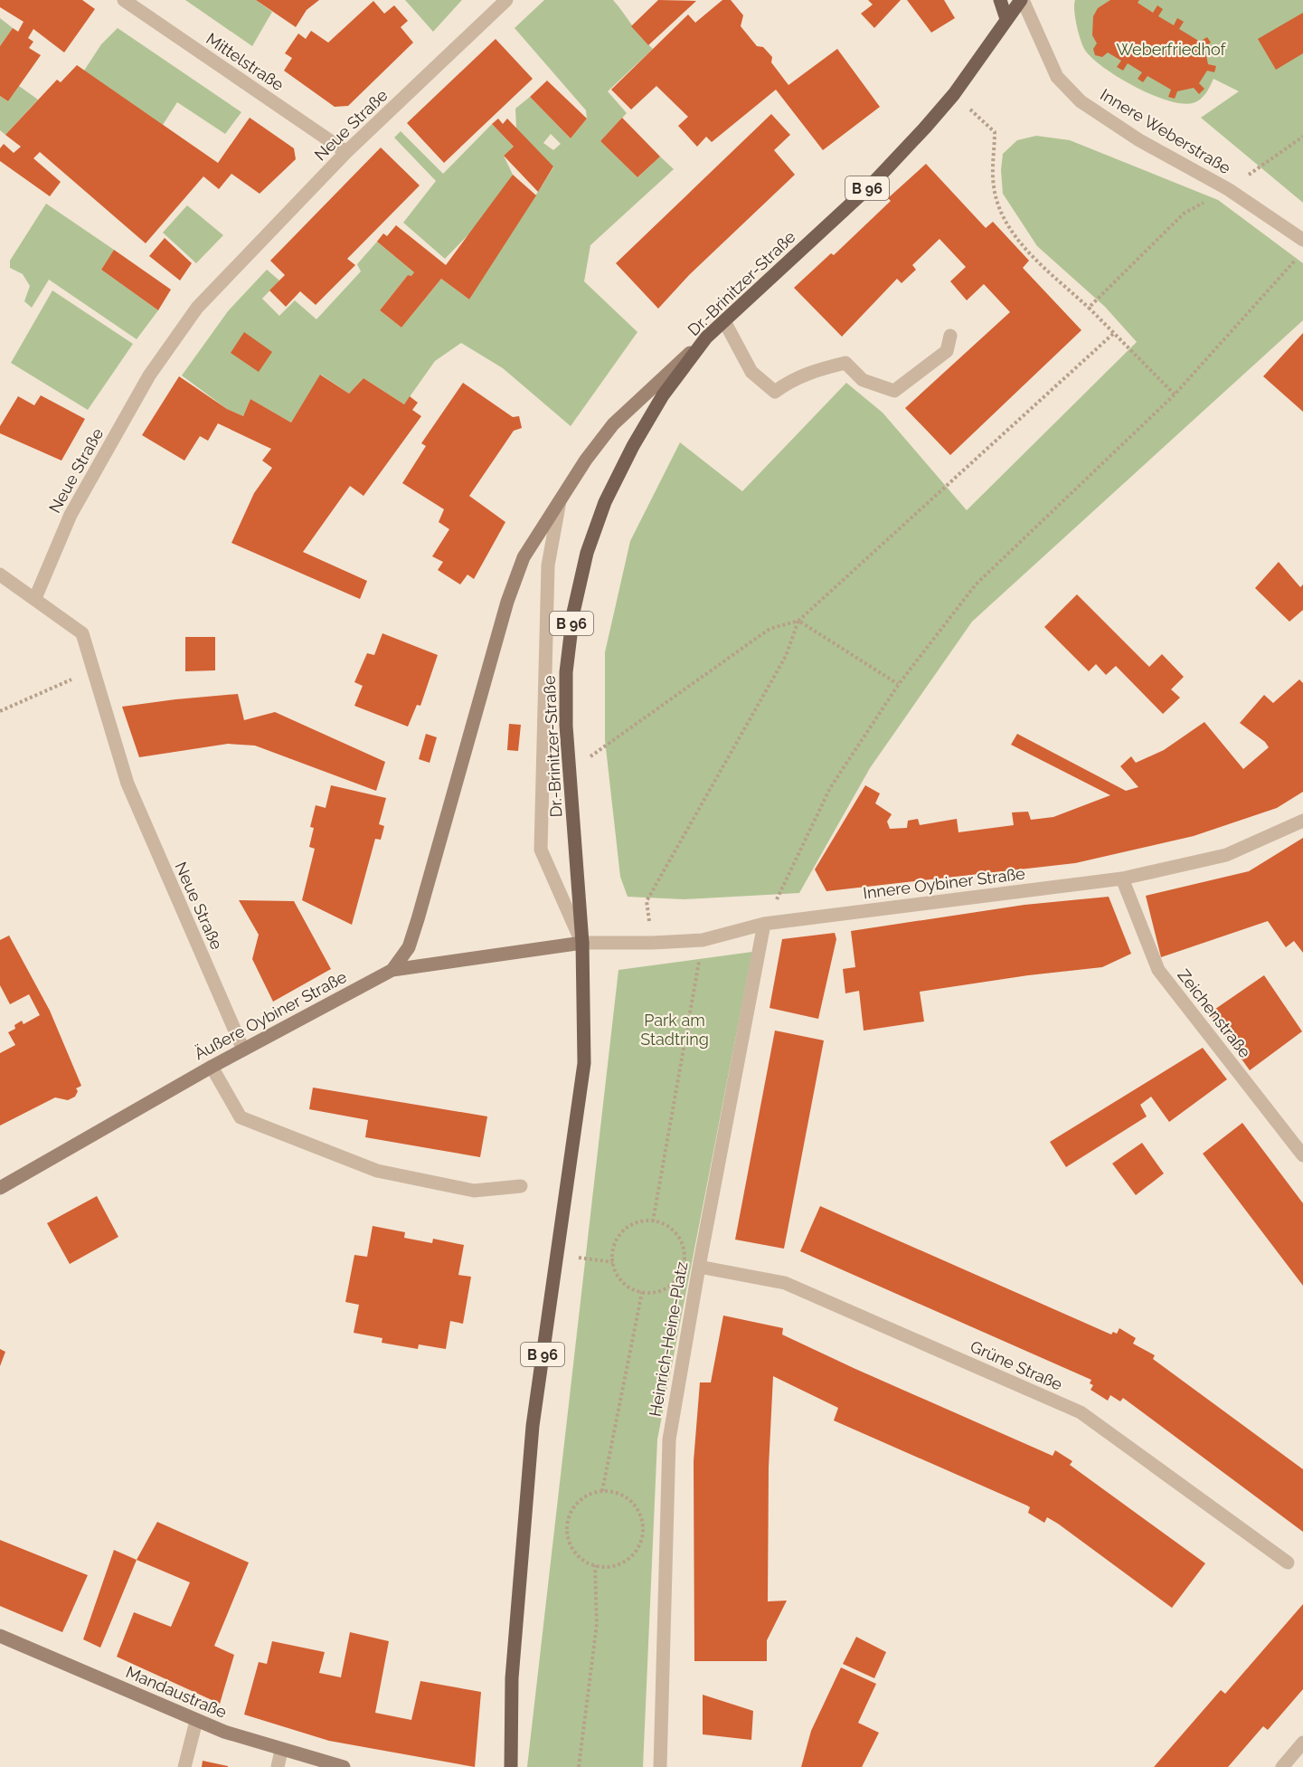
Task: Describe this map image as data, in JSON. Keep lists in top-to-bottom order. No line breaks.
{"streets":{"main road":["B 96","Dr.-Brinitzer-Straße","Äußere Oybiner Straße","Mandaustraße"],"street":["Mittelstraße","Neue Straße","Innere Weberstraße","Innere Oybiner Straße","Zeichenstraße","Heinrich-Heine-Platz","Grüne Straße"]},"crossings":[["Mittelstraße","Neue Straße"],["Neue Straße","Äußere Oybiner Straße"],["Innere Weberstraße","B 96"],["B 96","Dr.-Brinitzer-Straße"],["B 96","Innere Oybiner Straße"],["B 96","Äußere Oybiner Straße"],["Dr.-Brinitzer-Straße","Innere Oybiner Straße"],["Dr.-Brinitzer-Straße","Äußere Oybiner Straße"],["Innere Oybiner Straße","Zeichenstraße"],["Innere Oybiner Straße","Äußere Oybiner Straße"],["Innere Oybiner Straße","Heinrich-Heine-Platz"],["Heinrich-Heine-Platz","Grüne Straße"]],"parks":["Weberfriedhof","Park am Stadtring"]}
